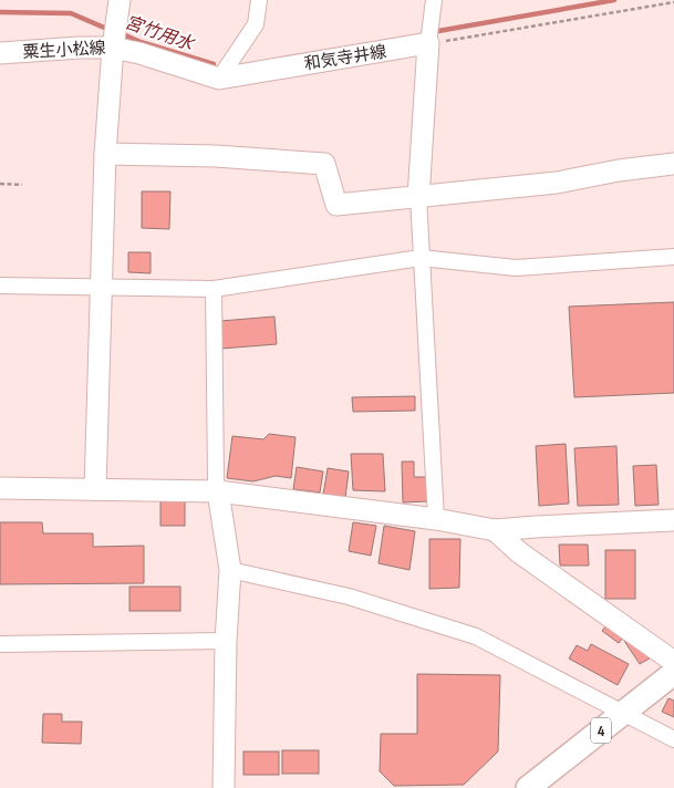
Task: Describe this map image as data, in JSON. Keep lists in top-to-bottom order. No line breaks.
{"streets":{"main road":["4"],"street":["粟生小松線","和気寺井線"]},"crossings":[["粟生小松線","和気寺井線"]],"water":["宮竹用水"]}
